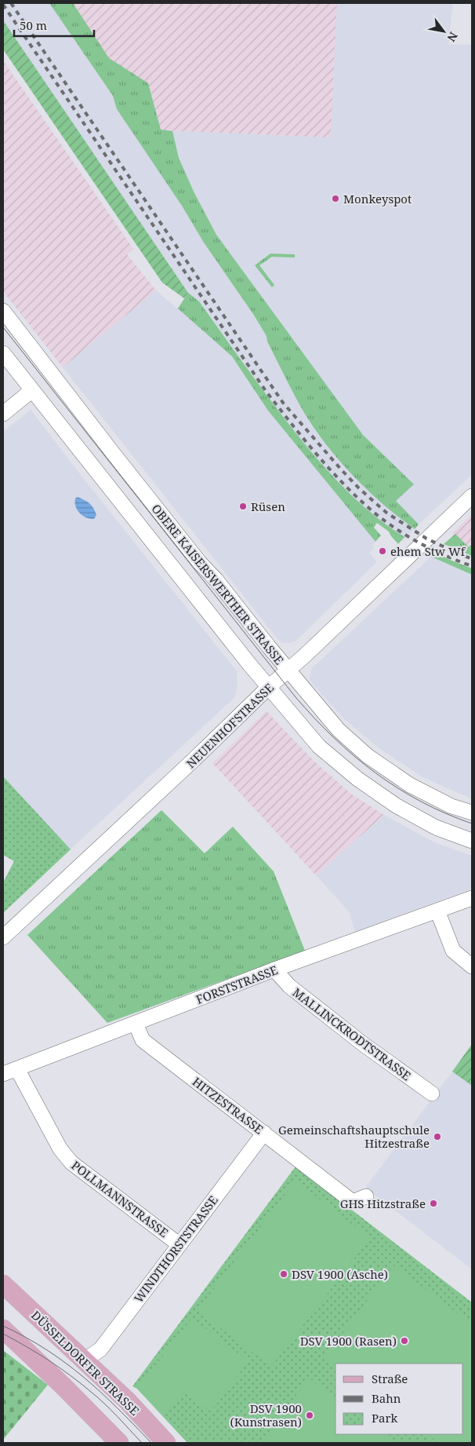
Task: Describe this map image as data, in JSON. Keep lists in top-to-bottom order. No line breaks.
{"streets":{"main road":["DÜSSELDORFER STRASSE"],"street":["OBERE KAISERSWERTHER STRASSE","NEUENHOFSTRASSE","FORSTSTRASSE","MALLINCKRODTSTRASSE","HITZESTRASSE","POLLMANNSTRASSE","WINDTHORSTSTRASSE"]},"crossings":[["OBERE KAISERSWERTHER STRASSE","NEUENHOFSTRASSE"],["FORSTSTRASSE","MALLINCKRODTSTRASSE"],["FORSTSTRASSE","HITZESTRASSE"],["FORSTSTRASSE","POLLMANNSTRASSE"],["HITZESTRASSE","WINDTHORSTSTRASSE"],["POLLMANNSTRASSE","WINDTHORSTSTRASSE"],["WINDTHORSTSTRASSE","DÜSSELDORFER STRASSE"]],"places":["Monkeyspot","Rüsen","ehem Stw Wf","Gemeinschaftshauptschule Hitzestraße","GHS Hitzstraße","DSV 1900 (Asche)","DSV 1900 (Rasen)","DSV 1900 (Kunstrasen)"],"legend":["Straße","Bahn","Park"],"scale_bar":"50 m","north":"bottom right"}
